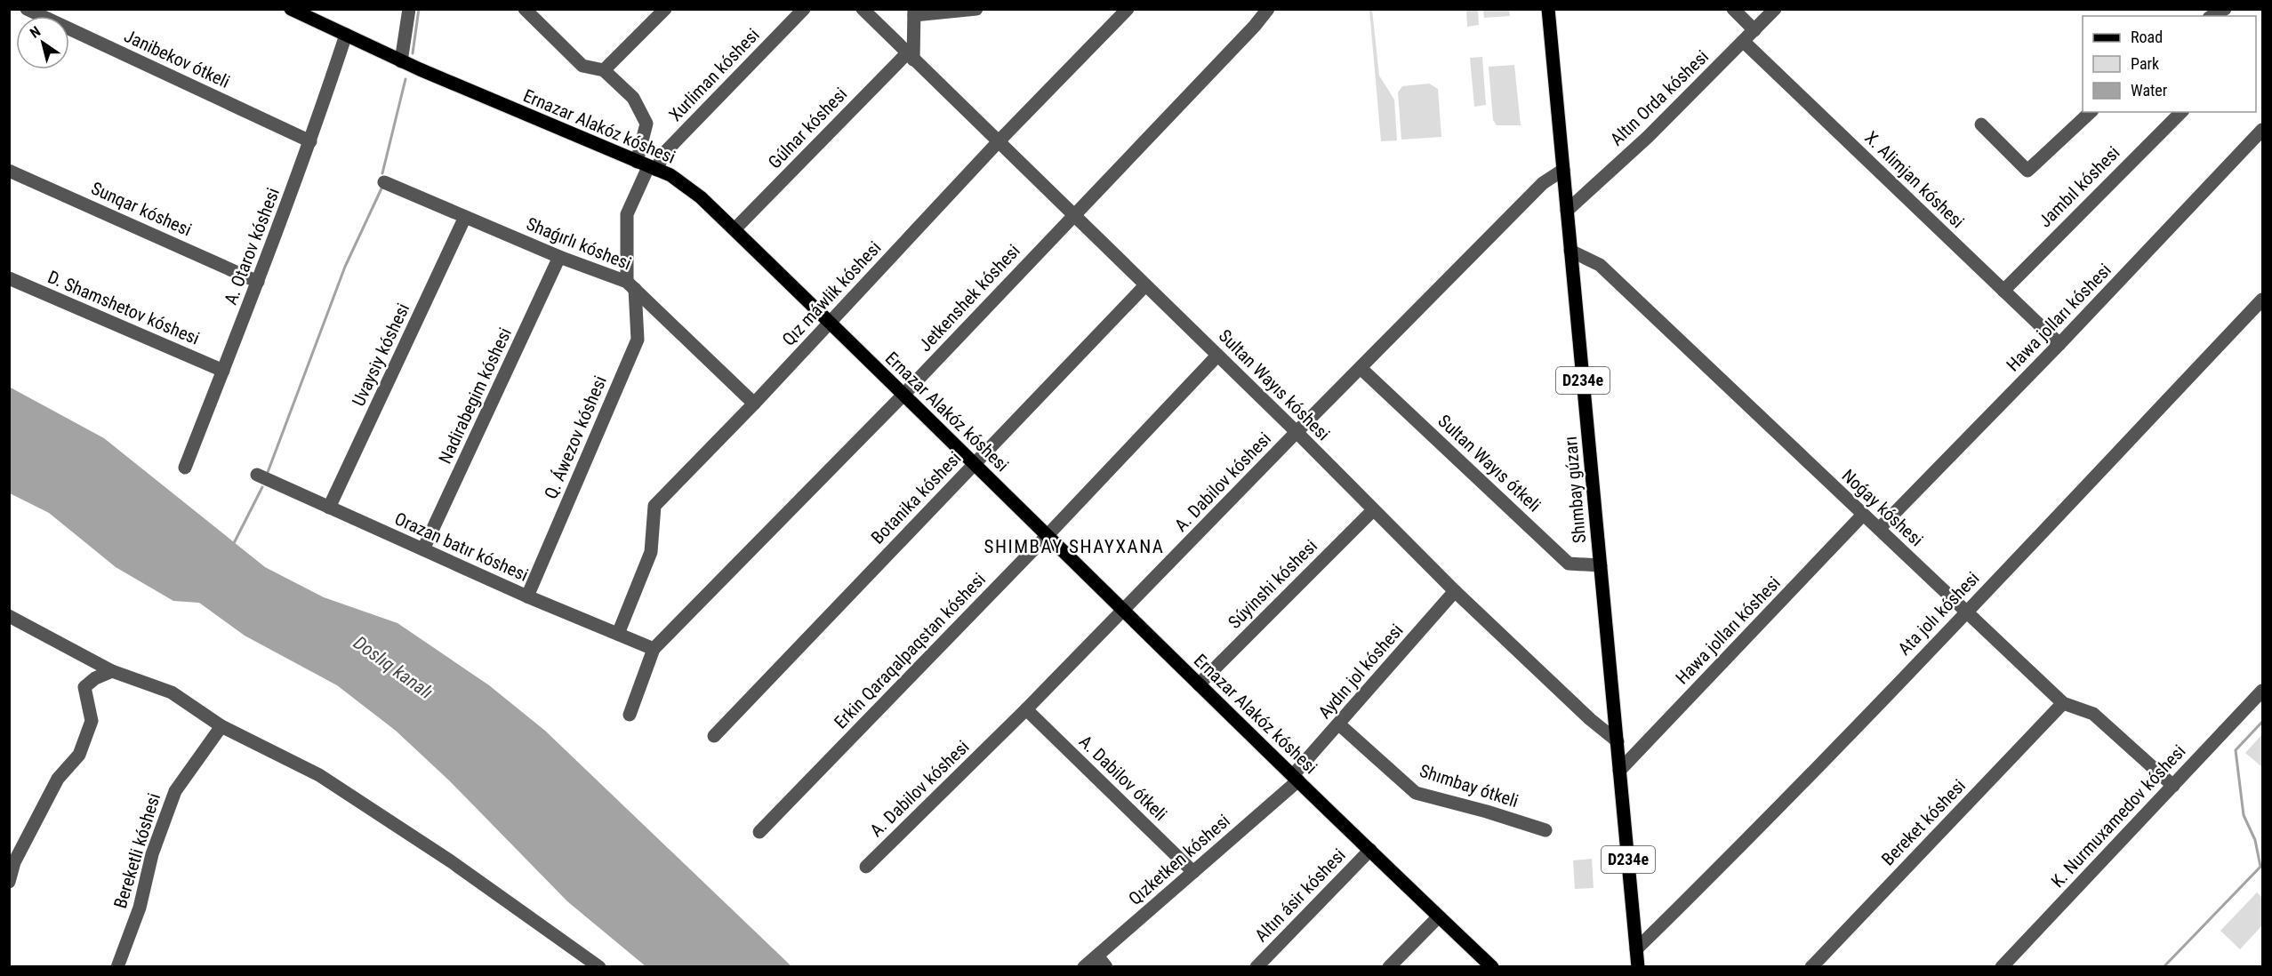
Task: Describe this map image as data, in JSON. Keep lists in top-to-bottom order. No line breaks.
{"streets":{"main road":["Ernazar Alakóz kóshesi","D234e","Shımbay gúzarı"],"street":["Janibekov ótkeli","Xurliman kóshesi","Altın Orda kóshesi","Gúlnar kóshesi","X. Alimjan kóshesi","Jambıl kóshesi","Sunqar kóshesi","Shaǵırlı kóshesi","A. Otarov kóshesi","Qız máwlik kóshesi","Jetkenshek kóshesi","D. Shamshetov kóshesi","Hawa jolları kóshesi","Uvaysiy kóshesi","Sultan Wayıs kóshesi","Nadirabegim kóshesi","Q. Áwezov kóshesi","Sultan Wayıs ótkeli","A. Dabilov kóshesi","Botanika kóshesi","Noǵay kóshesi","Orazan batır kóshesi","Súyinshi kóshesi","Ata jolı kóshesi","Erkin Qaraqalpaqstan kóshesi","Aydın jol kóshesi","A. Dabilov ótkeli","Shımbay ótkeli","K. Nurmuxamedov kóshesi","Bereket kóshesi","Bereketli kóshesi","Qızketken kóshesi","Altın ásir kóshesi"]},"crossings":[["Janibekov ótkeli","A. Otarov kóshesi"],["Xurliman kóshesi","Ernazar Alakóz kóshesi"],["Xurliman kóshesi","Q. Áwezov kóshesi"],["Altın Orda kóshesi","X. Alimjan kóshesi"],["Altın Orda kóshesi","Shımbay gúzarı"],["Ernazar Alakóz kóshesi","Gúlnar kóshesi"],["Ernazar Alakóz kóshesi","A. Otarov kóshesi"],["Ernazar Alakóz kóshesi","Qız máwlik kóshesi"],["Ernazar Alakóz kóshesi","Jetkenshek kóshesi"],["Ernazar Alakóz kóshesi","Q. Áwezov kóshesi"],["Ernazar Alakóz kóshesi","A. Dabilov kóshesi"],["Ernazar Alakóz kóshesi","Botanika kóshesi"],["Ernazar Alakóz kóshesi","Súyinshi kóshesi"],["Ernazar Alakóz kóshesi","Erkin Qaraqalpaqstan kóshesi"],["Ernazar Alakóz kóshesi","Aydın jol kóshesi"],["Ernazar Alakóz kóshesi","Qızketken kóshesi"],["Ernazar Alakóz kóshesi","Altın ásir kóshesi"],["Gúlnar kóshesi","Sultan Wayıs kóshesi"],["X. Alimjan kóshesi","Jambıl kóshesi"],["X. Alimjan kóshesi","Hawa jolları kóshesi"],["Sunqar kóshesi","A. Otarov kóshesi"],["Shaǵırlı kóshesi","Qız máwlik kóshesi"],["Shaǵırlı kóshesi","Uvaysiy kóshesi"],["Shaǵırlı kóshesi","Nadirabegim kóshesi"],["Shaǵırlı kóshesi","Q. Áwezov kóshesi"],["A. Otarov kóshesi","D. Shamshetov kóshesi"],["Qız máwlik kóshesi","Sultan Wayıs kóshesi"],["Qız máwlik kóshesi","Orazan batır kóshesi"],["Jetkenshek kóshesi","Sultan Wayıs kóshesi"],["Jetkenshek kóshesi","Orazan batır kóshesi"],["Hawa jolları kóshesi","Shımbay gúzarı"],["Hawa jolları kóshesi","Noǵay kóshesi"],["Uvaysiy kóshesi","Orazan batır kóshesi"],["Sultan Wayıs kóshesi","A. Dabilov kóshesi"],["Sultan Wayıs kóshesi","Shımbay gúzarı"],["Sultan Wayıs kóshesi","Botanika kóshesi"],["Sultan Wayıs kóshesi","Súyinshi kóshesi"],["Sultan Wayıs kóshesi","Erkin Qaraqalpaqstan kóshesi"],["Sultan Wayıs kóshesi","Aydın jol kóshesi"],["Nadirabegim kóshesi","Orazan batır kóshesi"],["Q. Áwezov kóshesi","Orazan batır kóshesi"],["Sultan Wayıs ótkeli","A. Dabilov kóshesi"],["Sultan Wayıs ótkeli","Shımbay gúzarı"],["A. Dabilov kóshesi","Shımbay gúzarı"],["A. Dabilov kóshesi","A. Dabilov ótkeli"],["Shımbay gúzarı","Noǵay kóshesi"],["Shımbay gúzarı","Ata jolı kóshesi"],["Noǵay kóshesi","Ata jolı kóshesi"],["Noǵay kóshesi","K. Nurmuxamedov kóshesi"],["Noǵay kóshesi","Bereket kóshesi"],["Aydın jol kóshesi","Shımbay ótkeli"],["Aydın jol kóshesi","Qızketken kóshesi"],["A. Dabilov ótkeli","Qızketken kóshesi"]],"districts":["SHIMBAY SHAYXANA"],"water":["Doslıq kanalı"],"legend":["Road","Park","Water"],"north":"top left"}
